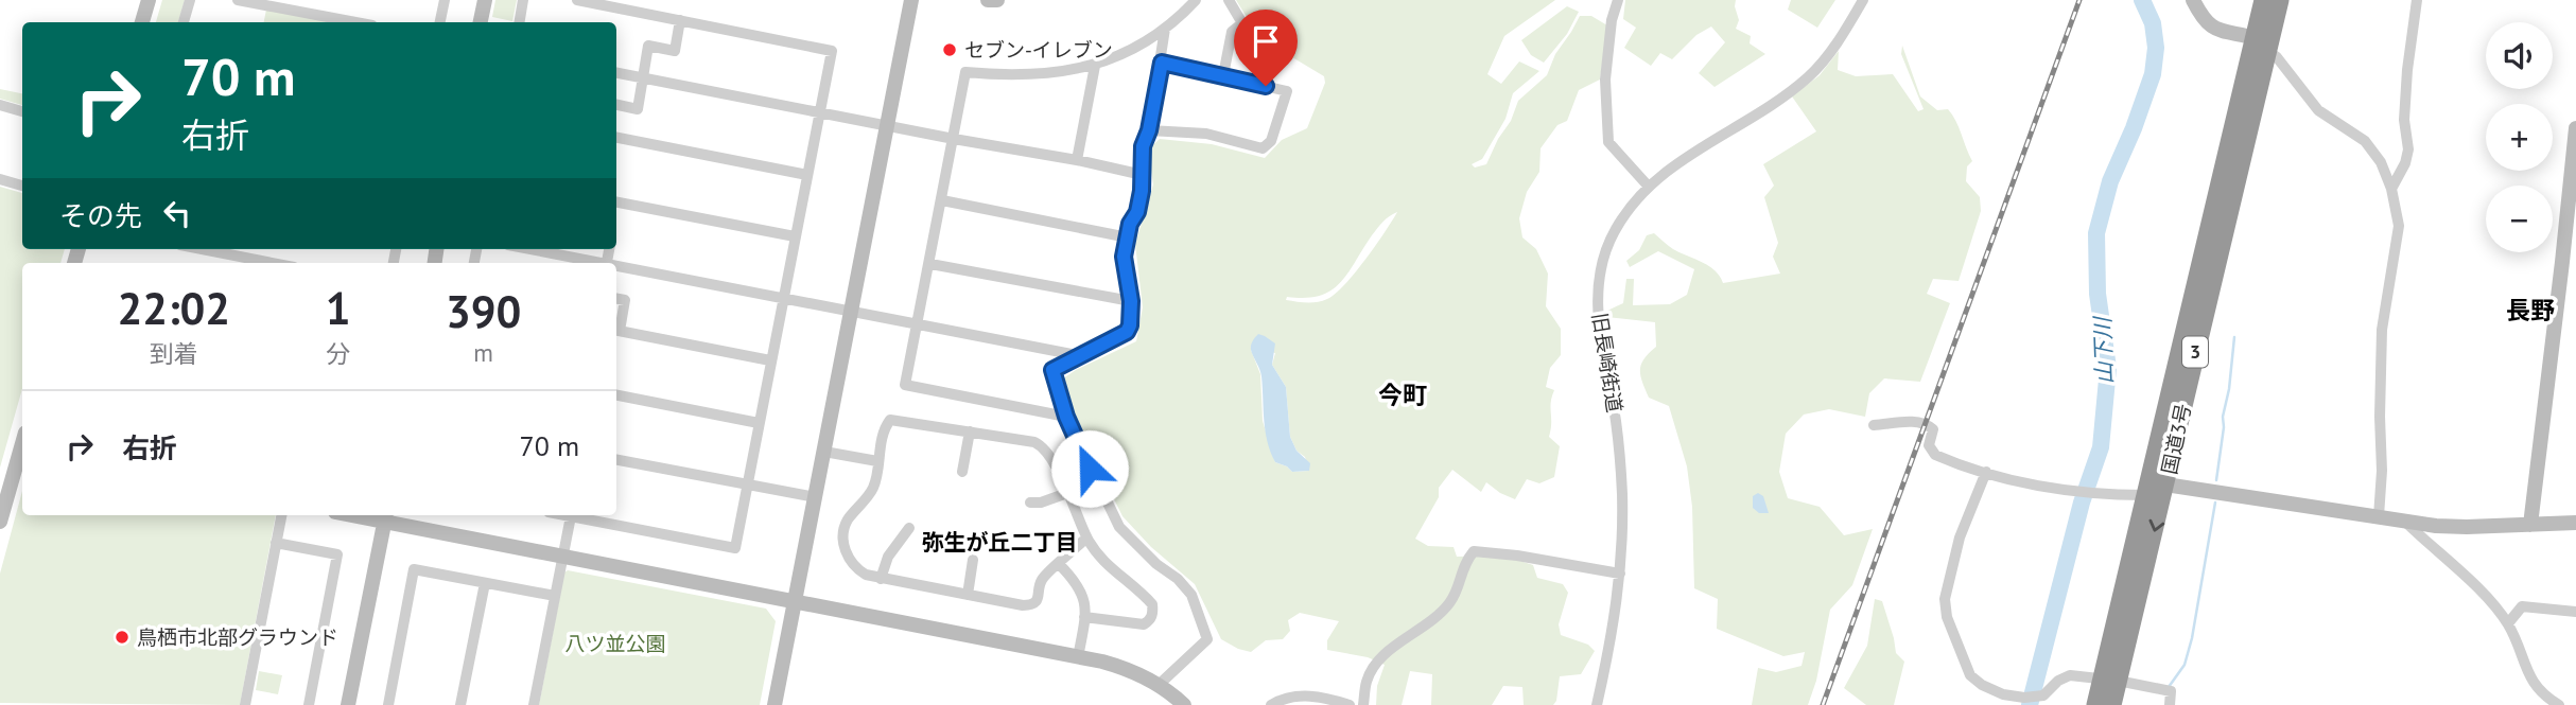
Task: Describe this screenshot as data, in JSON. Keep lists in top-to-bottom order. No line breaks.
{"streets":{"highway":["3","国道3号"],"street":["旧長崎街道"]},"districts":["長野","今町","弥生が丘二丁目"],"water":["山下川"],"parks":["八ツ並公園"],"places":["セブン-イレブン","鳥栖市北部グラウンド"],"page":{"map_buttons":["+","−"],"turn":["70 m","右折"],"then":"その先","eta":["22:02","到着","1","分","390","m"],"list":[{"name":"右折","value":"70 m"}]}}
